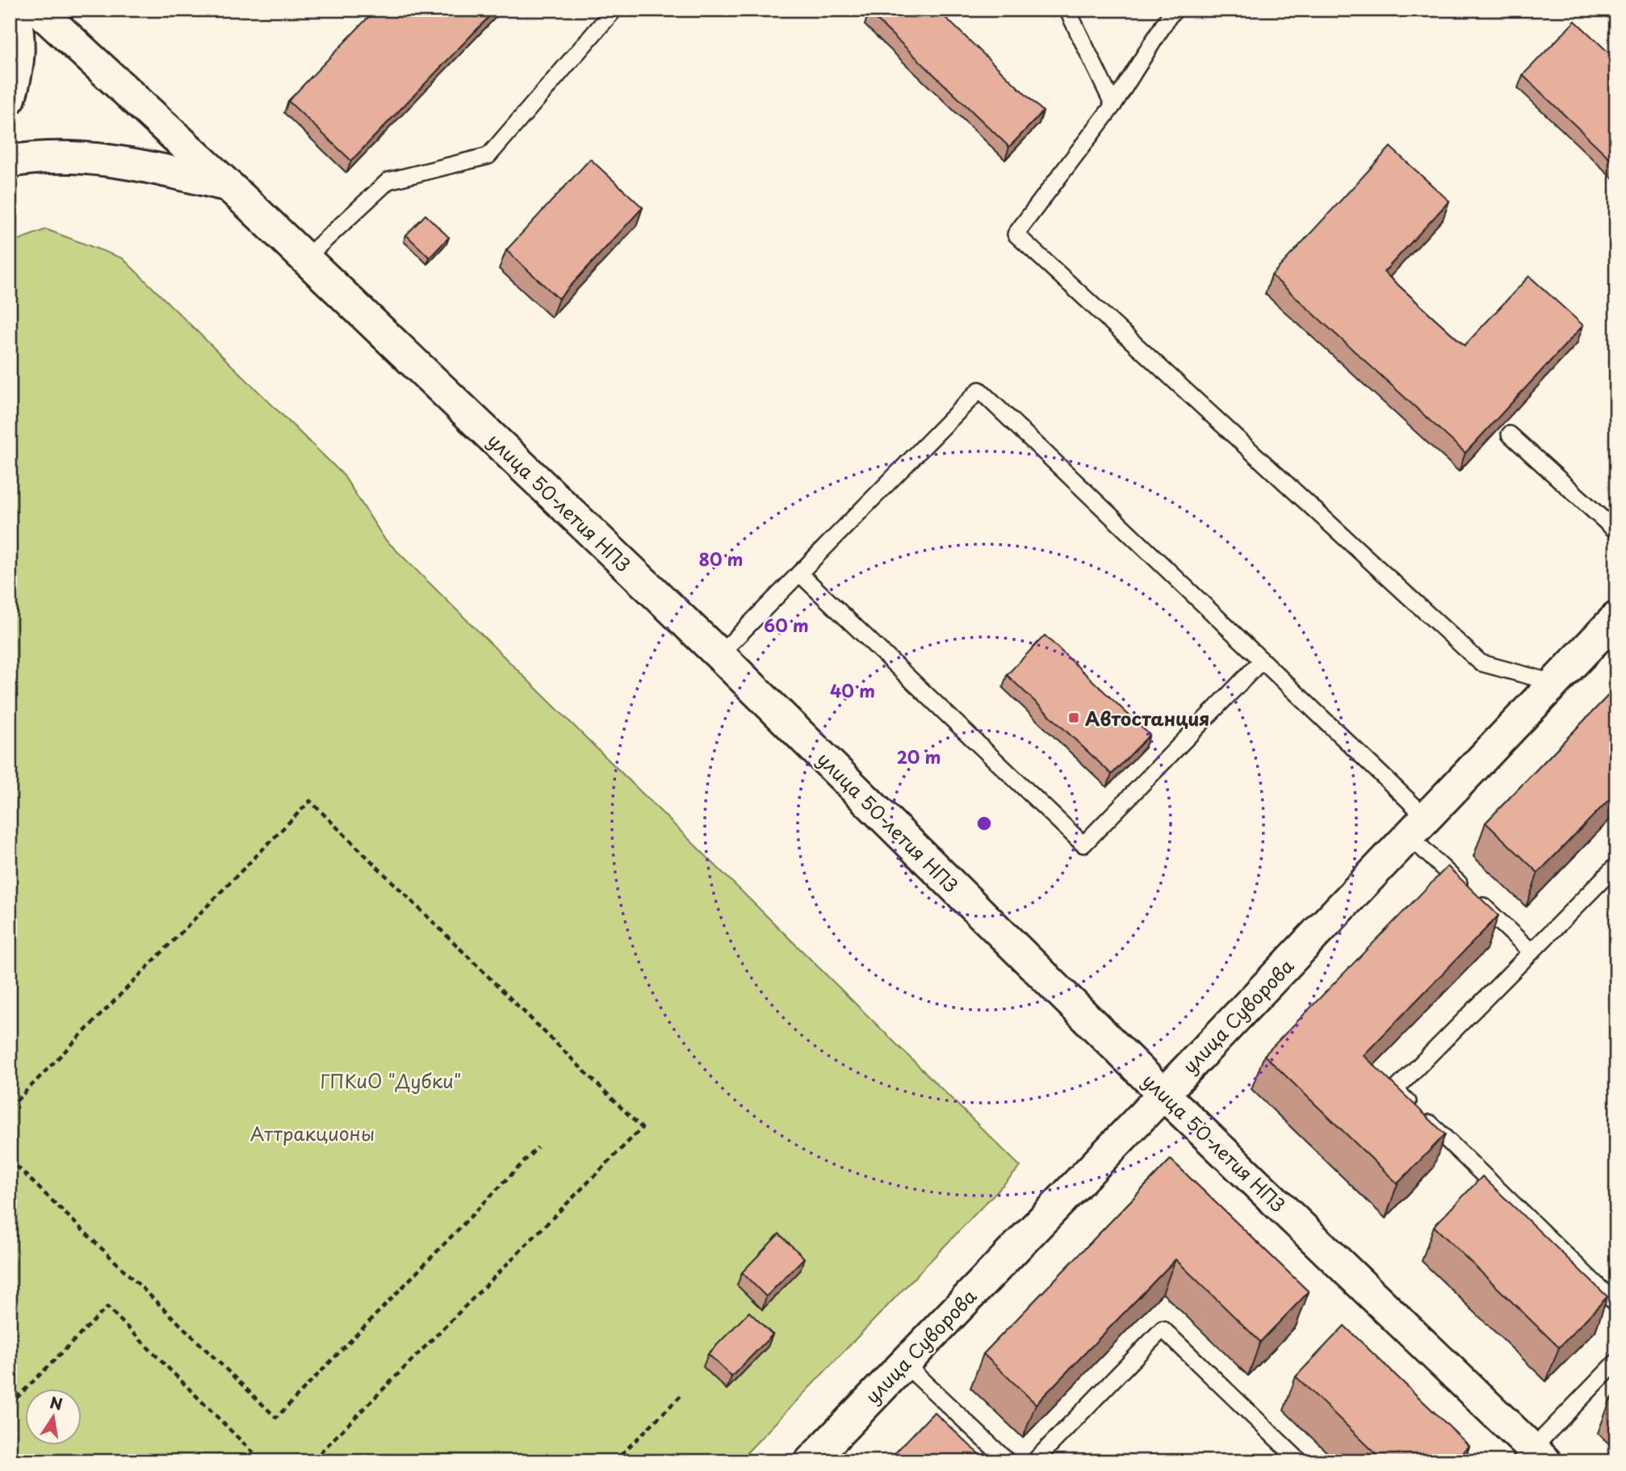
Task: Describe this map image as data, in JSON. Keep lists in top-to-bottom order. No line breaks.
{"streets":{"main road":["улица 50-летия НПЗ","улица Суворова"]},"crossings":[["улица 50-летия НПЗ","улица Суворова"]],"parks":["ГПКиО \"Дубки\"","Аттракционы"],"places":{"transit":["Автостанция"]},"north":"top","rings":["80 m","60 m","40 m","20 m"]}
